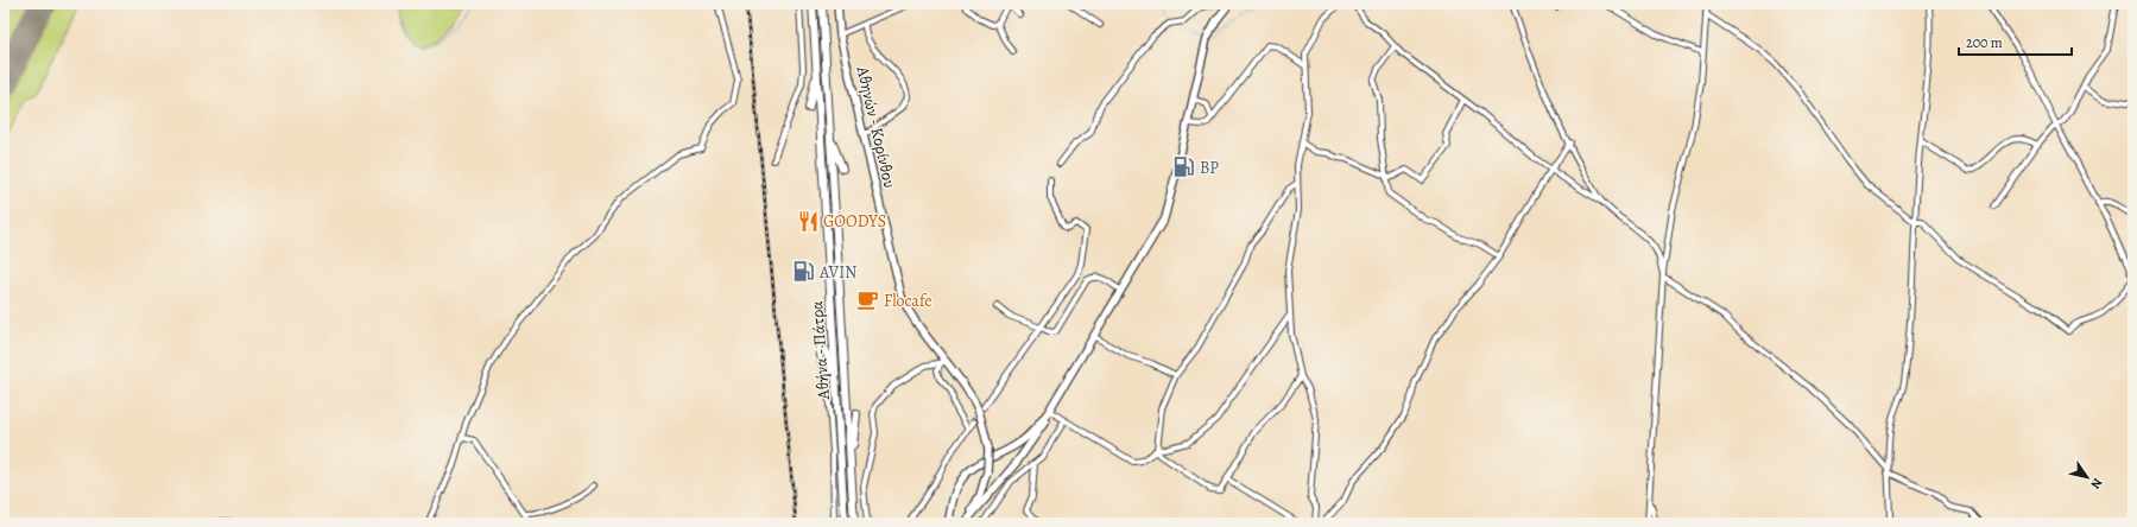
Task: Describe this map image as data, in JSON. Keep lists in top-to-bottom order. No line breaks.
{"streets":{"highway":["Αθήνα - Πάτρα"],"main road":["Αθηνών - Κορίνθου"]},"places":{"fuel station":["BP","AVIN"],"restaurant":["GOODYS"],"cafe":["Flocafe"]},"scale_bar":"200 m","north":"bottom right"}
